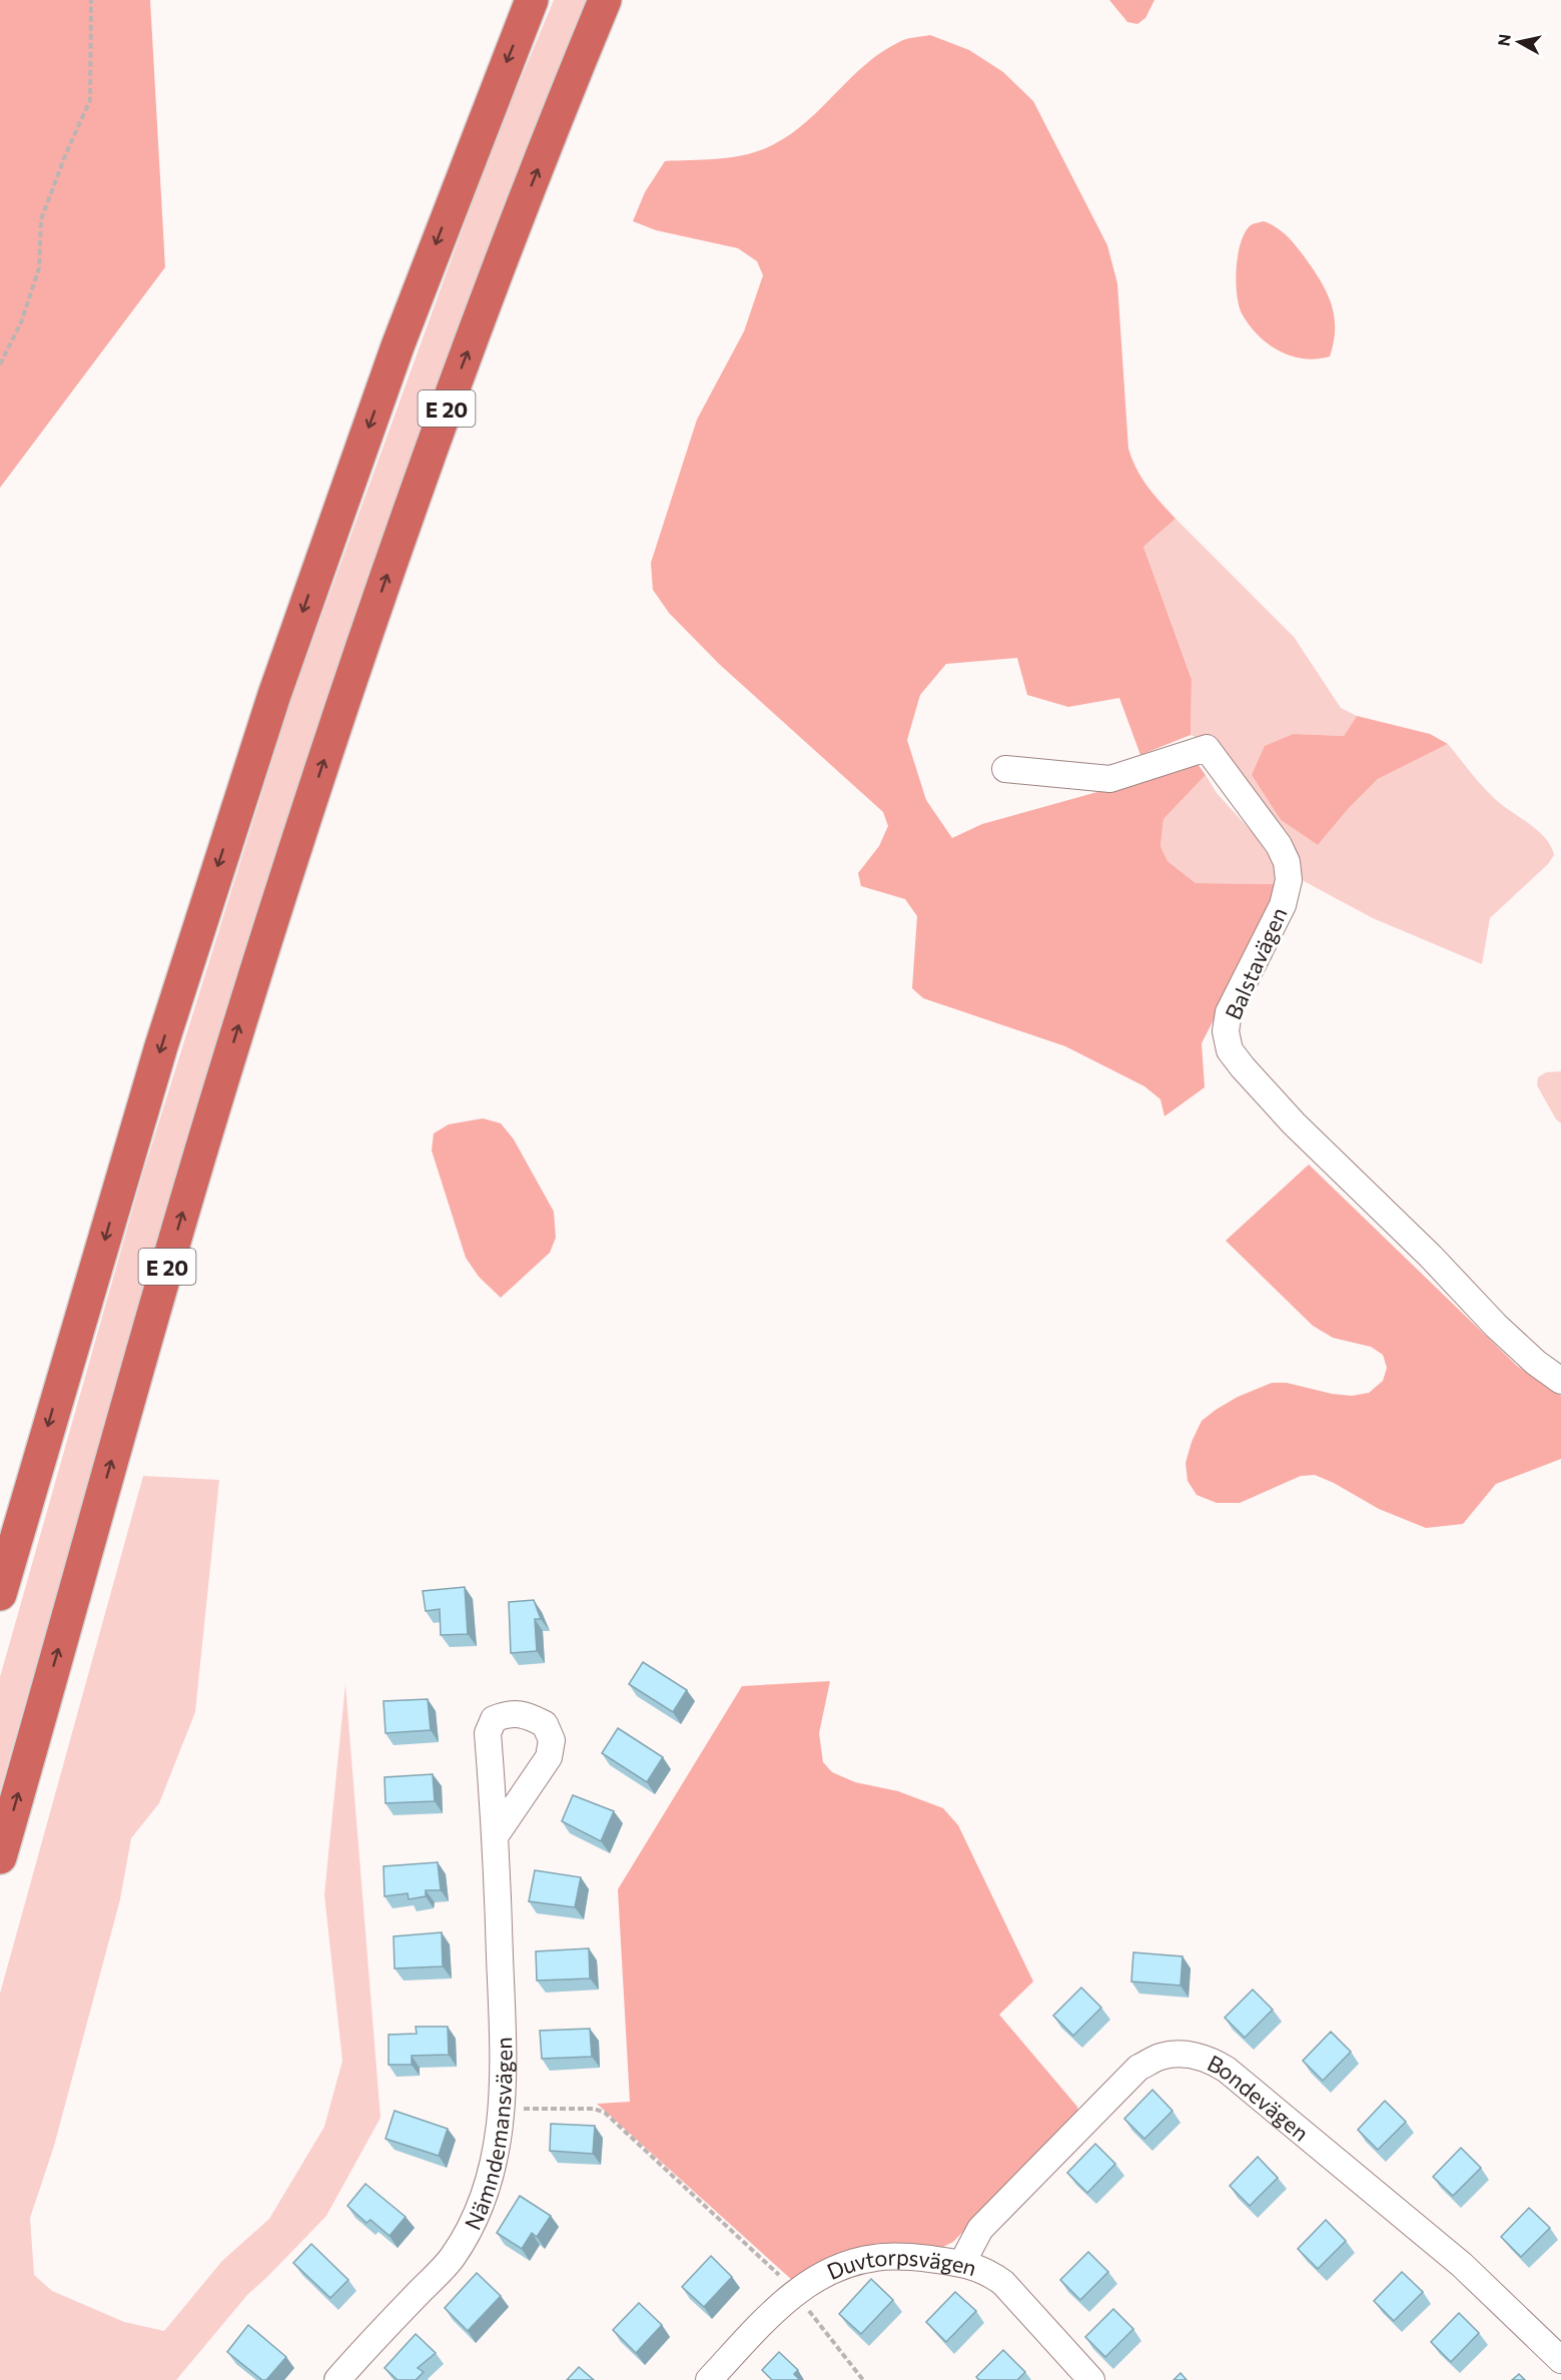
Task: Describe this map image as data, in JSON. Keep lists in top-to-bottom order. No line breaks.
{"streets":{"highway":["E 20"],"street":["Balstavägen","Bondevägen","Nämndemansvägen","Duvtorpsvägen"]},"crossings":[["Bondevägen","Duvtorpsvägen"]],"north":"left"}
